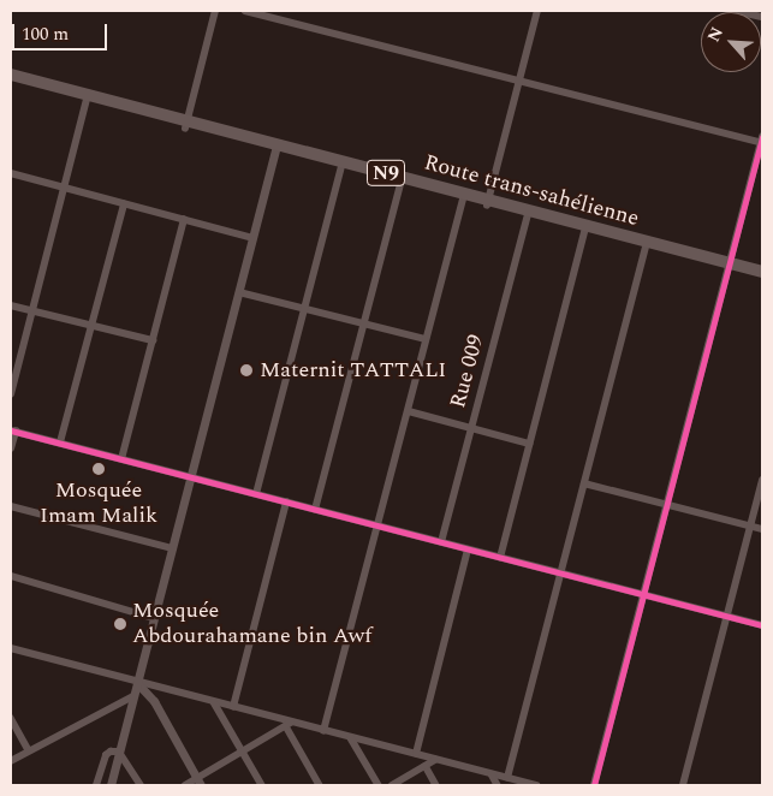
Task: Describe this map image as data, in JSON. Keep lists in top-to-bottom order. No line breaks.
{"streets":{"highway":["N9","Route trans-sahélienne"],"street":["Rue 009"]},"crossings":[["Route trans-sahélienne","Rue 009"]],"places":["Maternit TATTALI","Mosquée Imam Malik","Mosquée Abdourahamane bin Awf"],"scale_bar":"100 m","north":"top left"}
